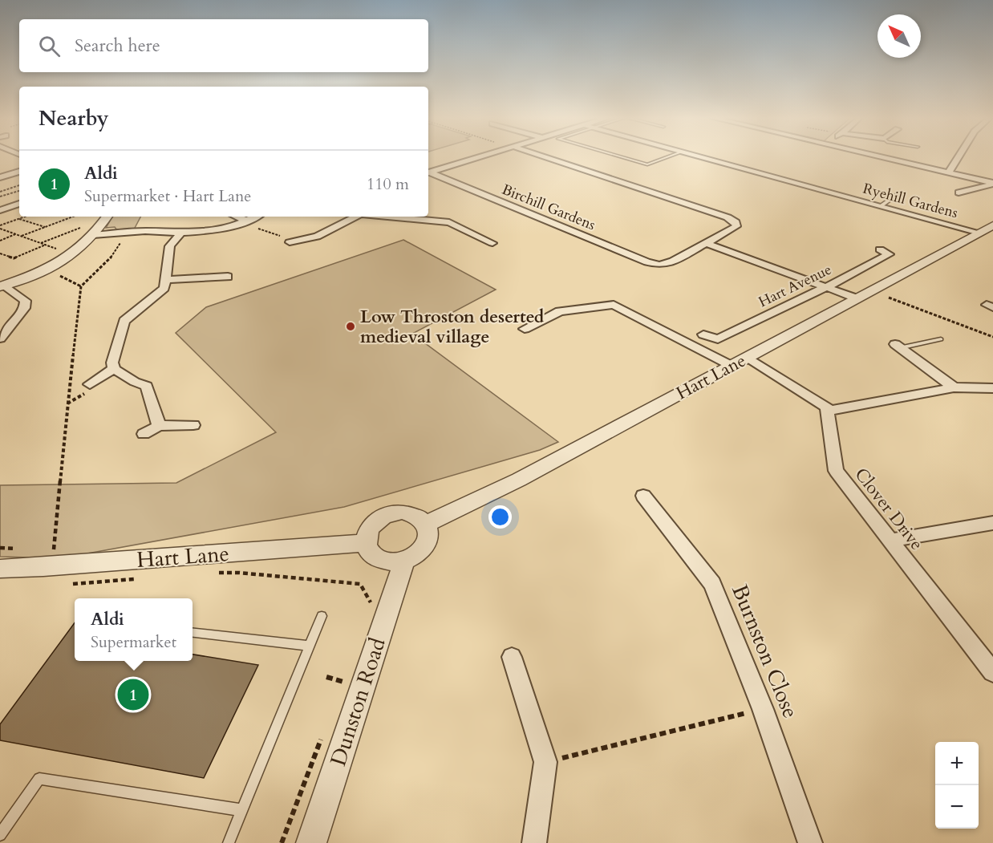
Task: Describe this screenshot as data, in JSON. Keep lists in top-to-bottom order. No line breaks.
{"streets":{"street":["Ryehill Gardens","Birchill Gardens","Hart Avenue","Hart Lane","Clover Drive","Burnston Close","Dunston Road"]},"crossings":[["Ryehill Gardens","Hart Lane"],["Hart Lane","Dunston Road"]],"places":["Low Throston deserted medieval village"],"north":"top left","page":{"search":"Search here","heading":"Nearby","list":[{"mark":"1","name":"Aldi","note":"Supermarket · Hart Lane","value":"110 m"}],"popup":["Aldi","Supermarket"],"pins":"1","map_buttons":["+","−"]}}
